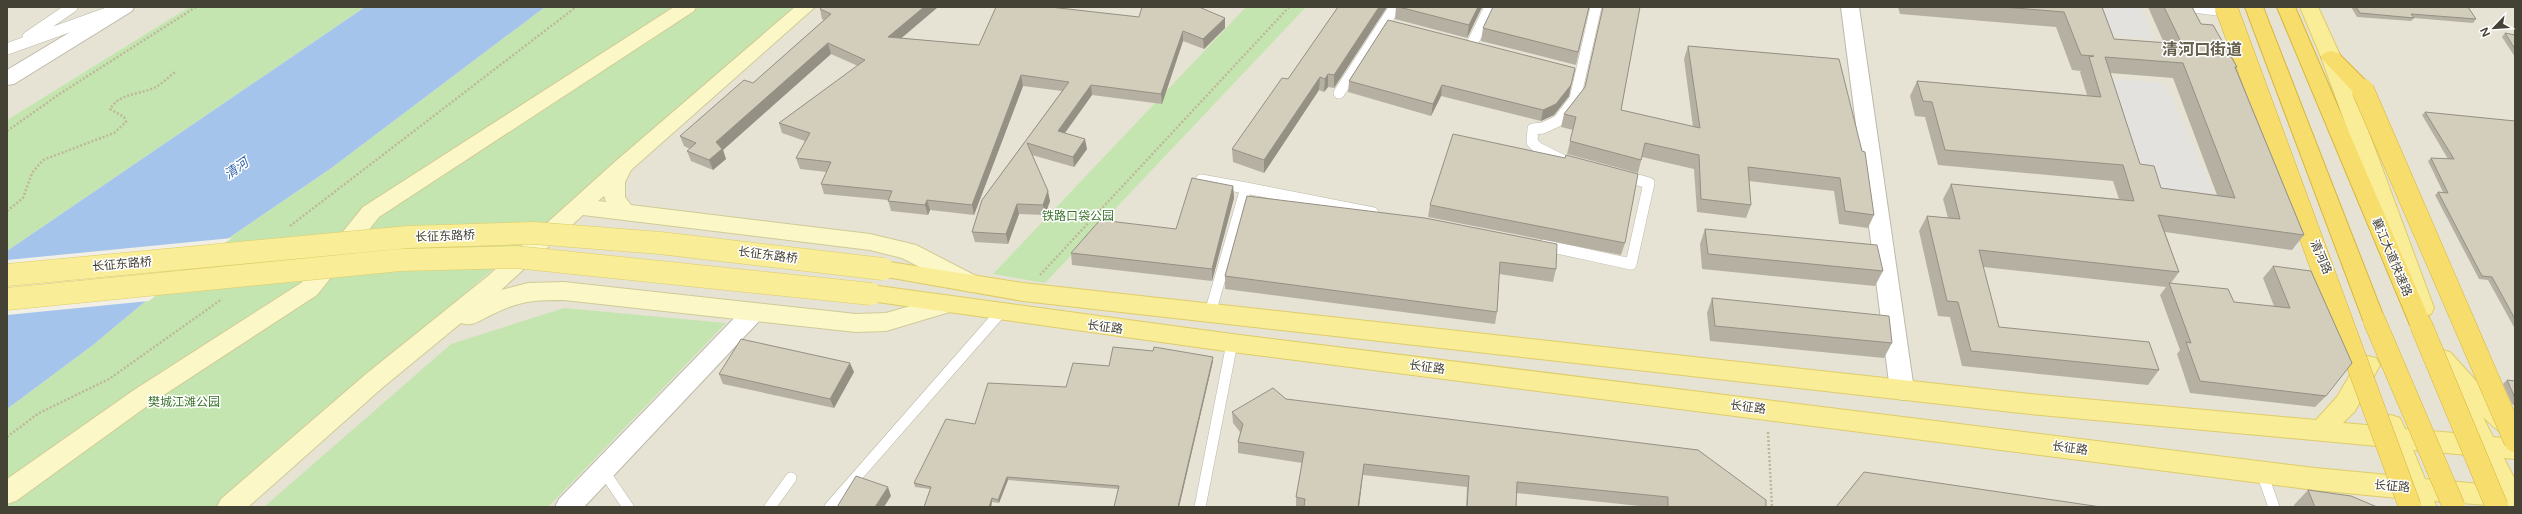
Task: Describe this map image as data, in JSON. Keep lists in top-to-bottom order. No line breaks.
{"streets":{"highway":["襄江大道快速路"],"main road":["长征东路桥","清河路","长征路"]},"crossings":[["长征东路桥","长征路"],["清河路","长征路"],["襄江大道快速路","长征路"]],"districts":["清河口街道"],"water":["清河"],"parks":["铁路口袋公园","樊城江滩公园"],"north":"bottom left"}
